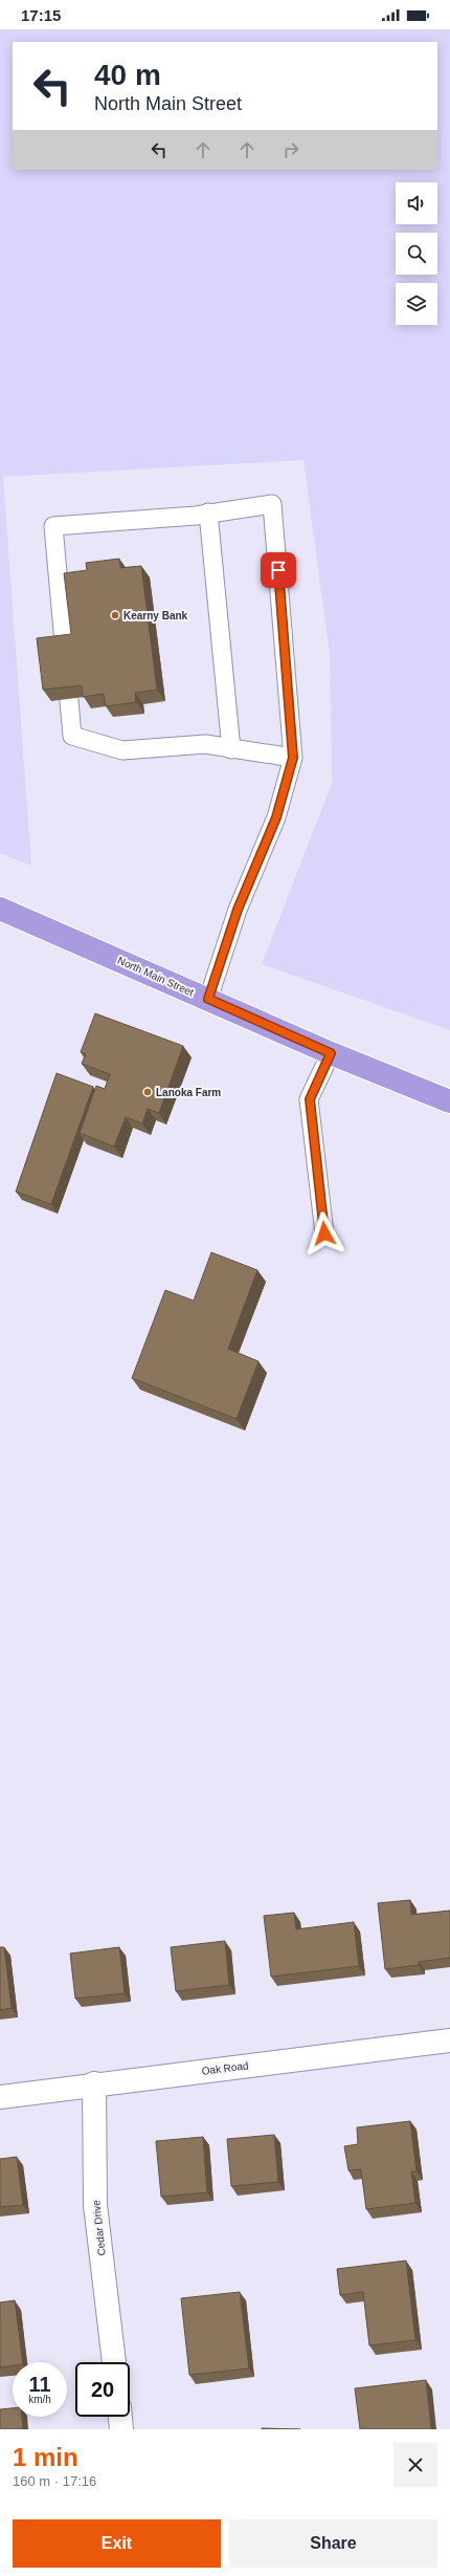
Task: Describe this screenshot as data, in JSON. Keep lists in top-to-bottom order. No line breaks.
{"streets":{"highway":["North Main Street"],"street":["Oak Road","Cedar Drive"]},"crossings":[["Oak Road","Cedar Drive"]],"places":["Kearny Bank","Lanoka Farm"],"page":{"status":"17:15","turn":["40 m","North Main Street"],"speed":"11 km/h","limit":"20","heading":["1 min","160 m · 17:16"],"buttons":["Exit","Share"]}}
